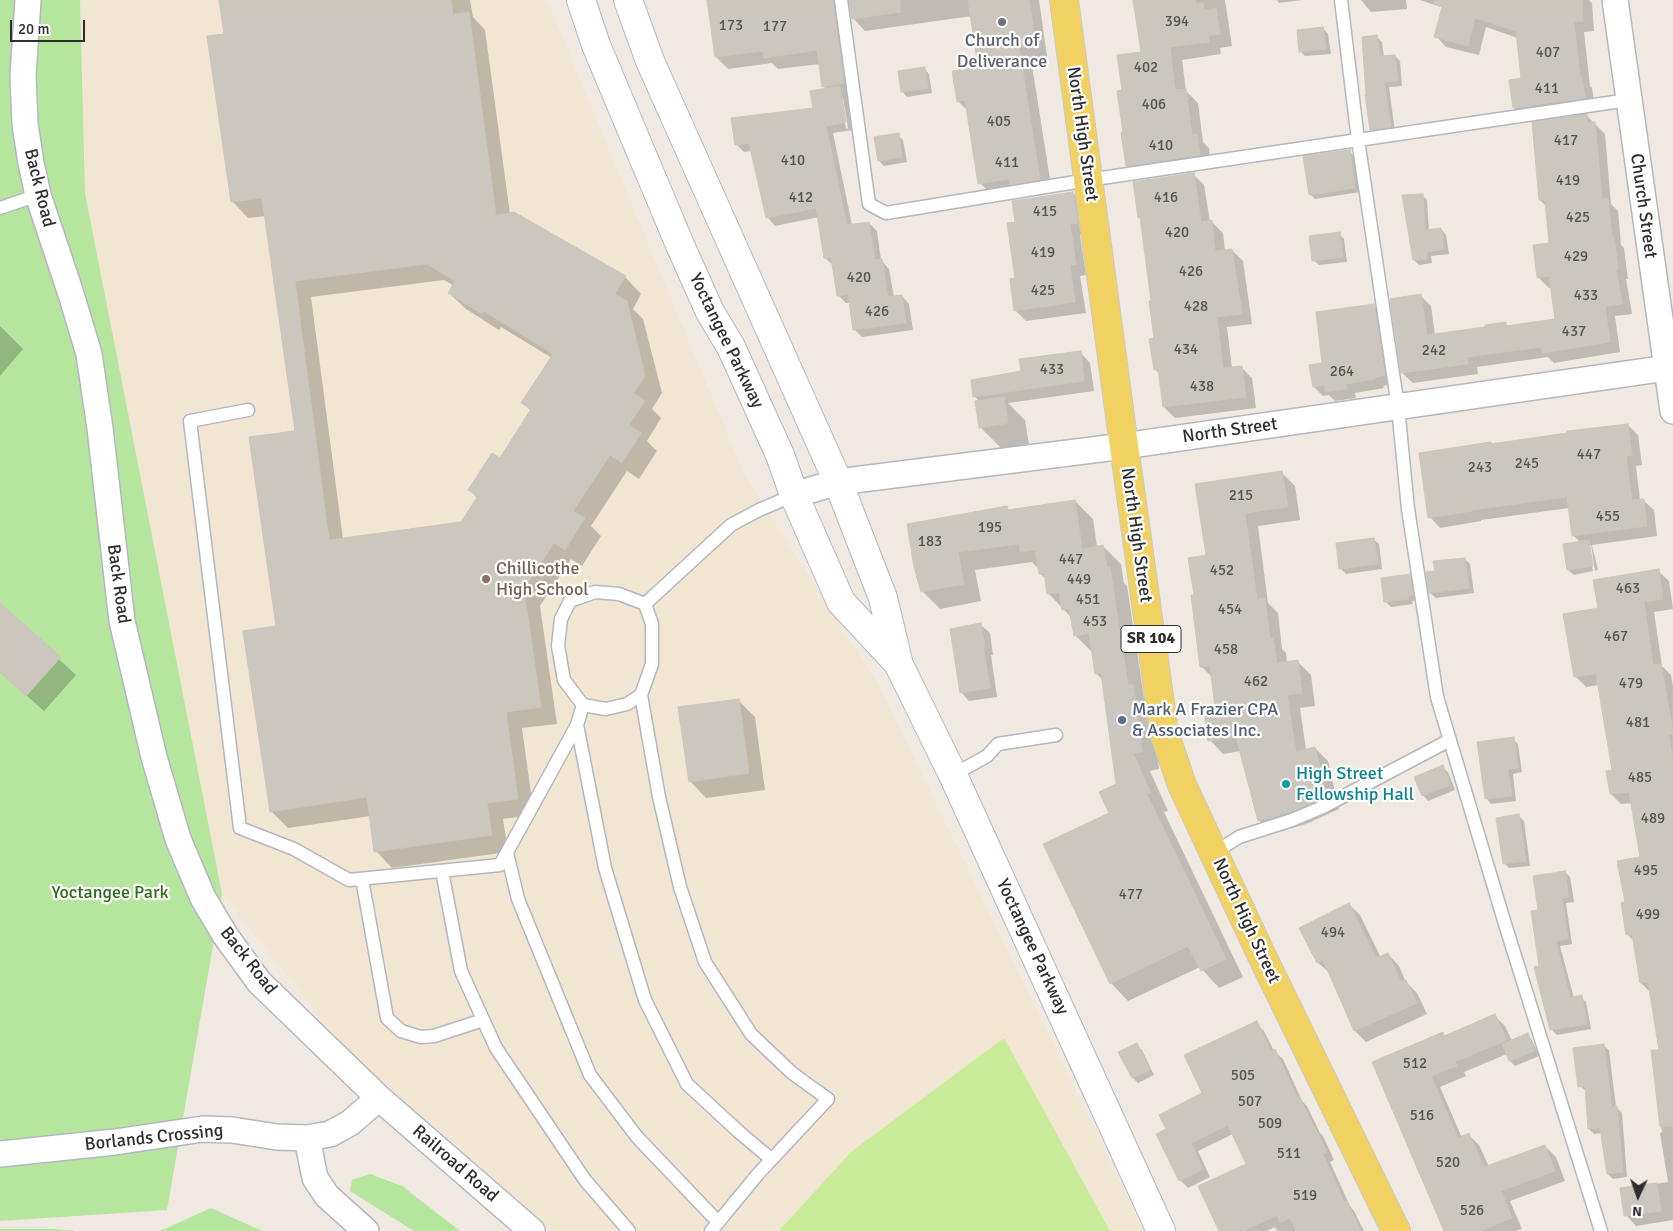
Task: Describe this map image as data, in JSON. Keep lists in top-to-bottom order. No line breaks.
{"streets":{"main road":["North High Street","SR 104"],"street":["Back Road","Church Street","Yoctangee Parkway","North Street","Borlands Crossing","Railroad Road"]},"crossings":[["North High Street","North Street"],["Back Road","Borlands Crossing"],["Back Road","Railroad Road"],["Church Street","North Street"],["Yoctangee Parkway","North Street"],["Borlands Crossing","Railroad Road"]],"parks":["Yoctangee Park"],"places":["Church of Deliverance","Chillicothe High School","Mark A Frazier CPA & Associates Inc.","High Street Fellowship Hall"],"house_numbers":["394","173","177","407","402","411","406","405","417","410","410","411","419","412","416","415","425","420","419","429","426","420","425","433","428","426","437","434","242","433","264","438","447","245","243","215","455","195","183","447","452","449","463","451","454","453","467","458","462","479","481","485","489","495","477","499","494","512","505","507","516","509","511","520","519","526"],"scale_bar":"20 m","north":"bottom"}
